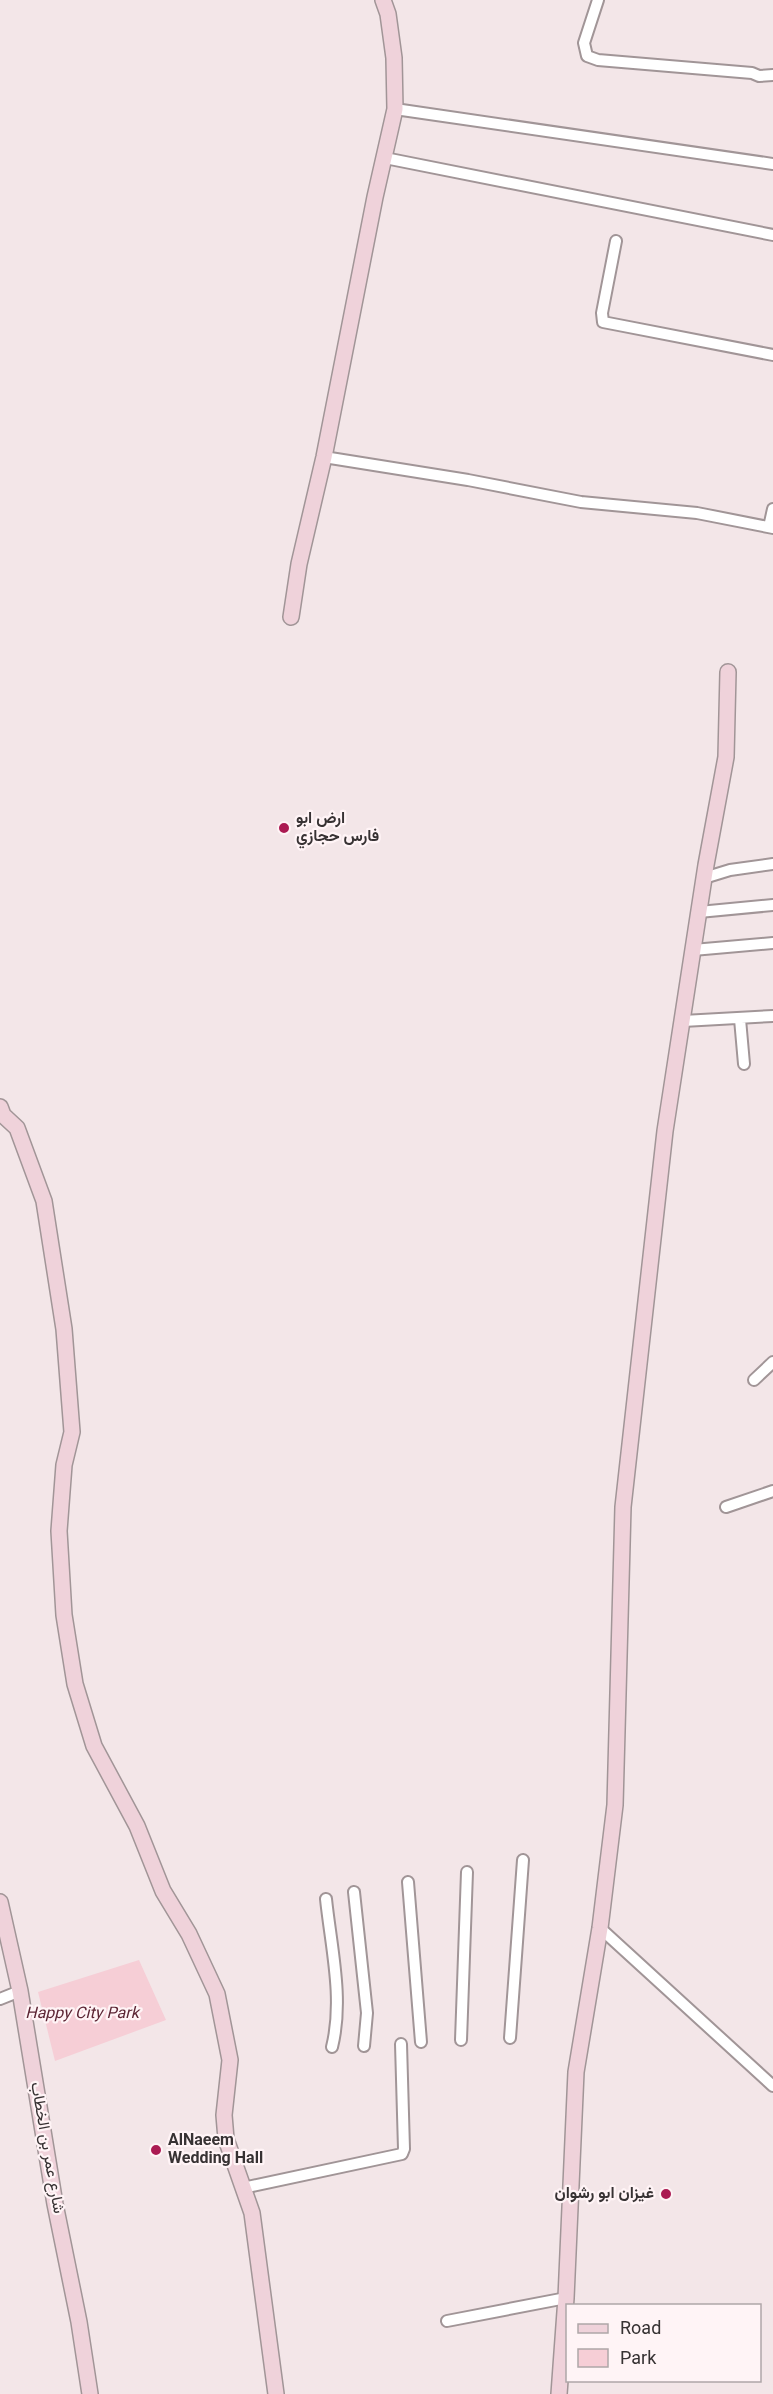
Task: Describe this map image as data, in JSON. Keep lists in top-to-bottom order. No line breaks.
{"streets":{"street":["شارع عمر بن الخطاب"]},"parks":["Happy City Park"],"places":["ارض ابو فارس حجازي","AlNaeem Wedding Hall","غيزان ابو رشوان"],"legend":["Road","Park"]}
